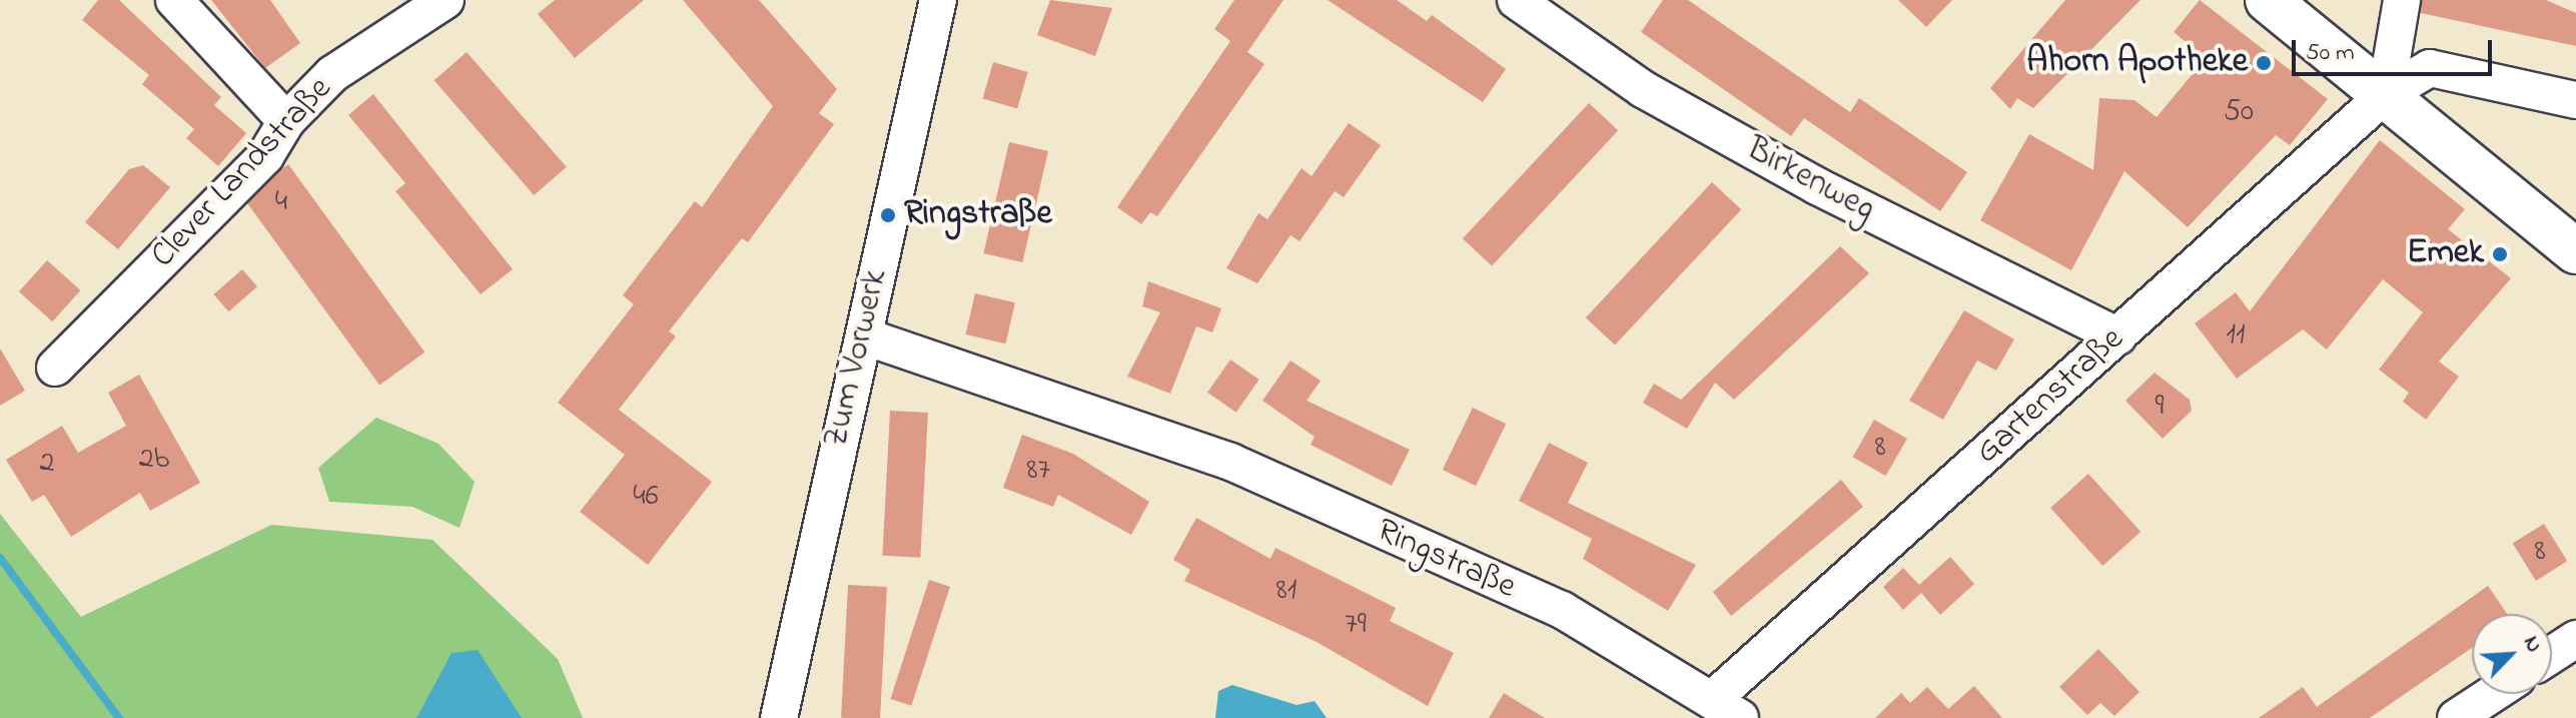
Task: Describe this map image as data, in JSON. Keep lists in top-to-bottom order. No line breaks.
{"streets":{"street":["Clever Landstraße","Birkenweg","Zum Vorwerk","Gartenstraße","Ringstraße"]},"crossings":[["Birkenweg","Gartenstraße"],["Zum Vorwerk","Ringstraße"],["Gartenstraße","Ringstraße"]],"places":["Ahorn Apotheke","Ringstraße","Emek"],"house_numbers":["50","4","11","9","8","2b","2","87","46","8","81","79"],"scale_bar":"50 m","north":"top right"}
